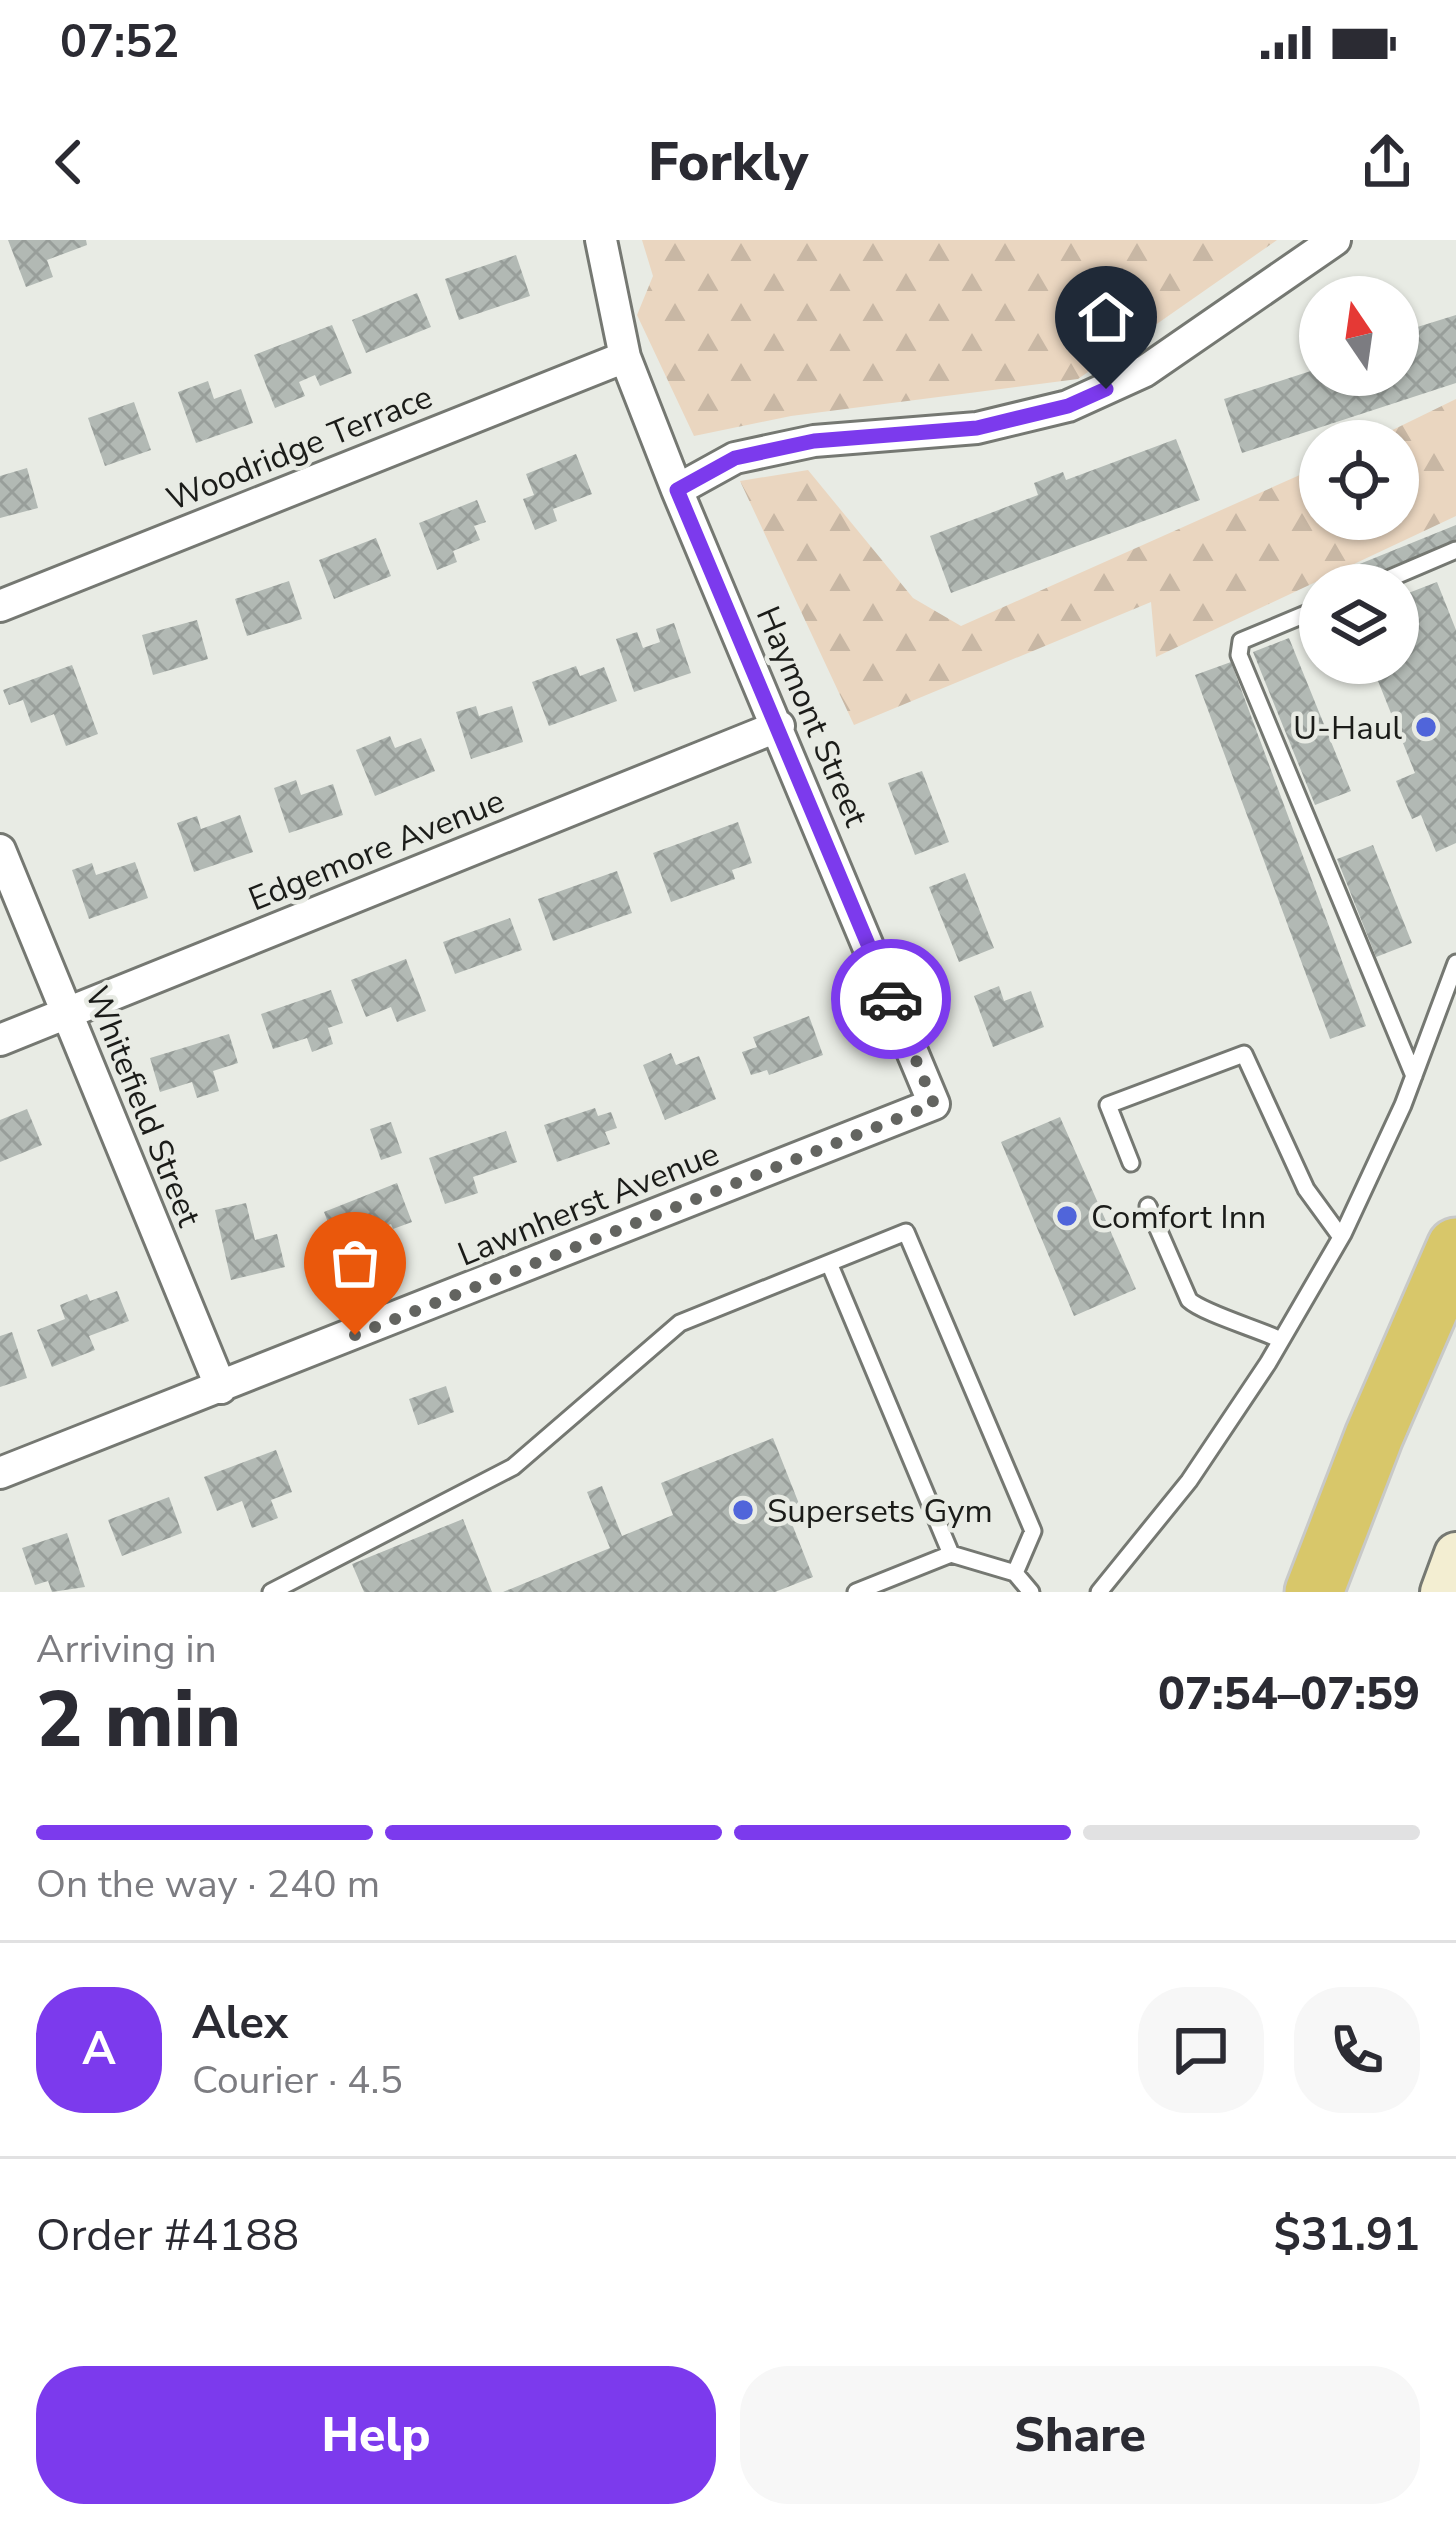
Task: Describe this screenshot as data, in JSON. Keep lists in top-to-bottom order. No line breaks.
{"streets":{"street":["Woodridge Terrace","Haymont Street","Edgemore Avenue","Whitefield Street","Lawnherst Avenue"]},"crossings":[["Woodridge Terrace","Haymont Street"],["Haymont Street","Edgemore Avenue"],["Haymont Street","Lawnherst Avenue"],["Edgemore Avenue","Whitefield Street"],["Whitefield Street","Lawnherst Avenue"]],"places":["U-Haul","Comfort Inn","Supersets Gym"],"north":"top","page":{"status":"07:52","header":"Forkly","heading":["2 min","Arriving in","07:54–07:59"],"panel":["Alex","Courier · 4.5","Order #4188","$31.91"],"bar":"On the way · 240 m","round":"A","buttons":["Help","Share"]}}
